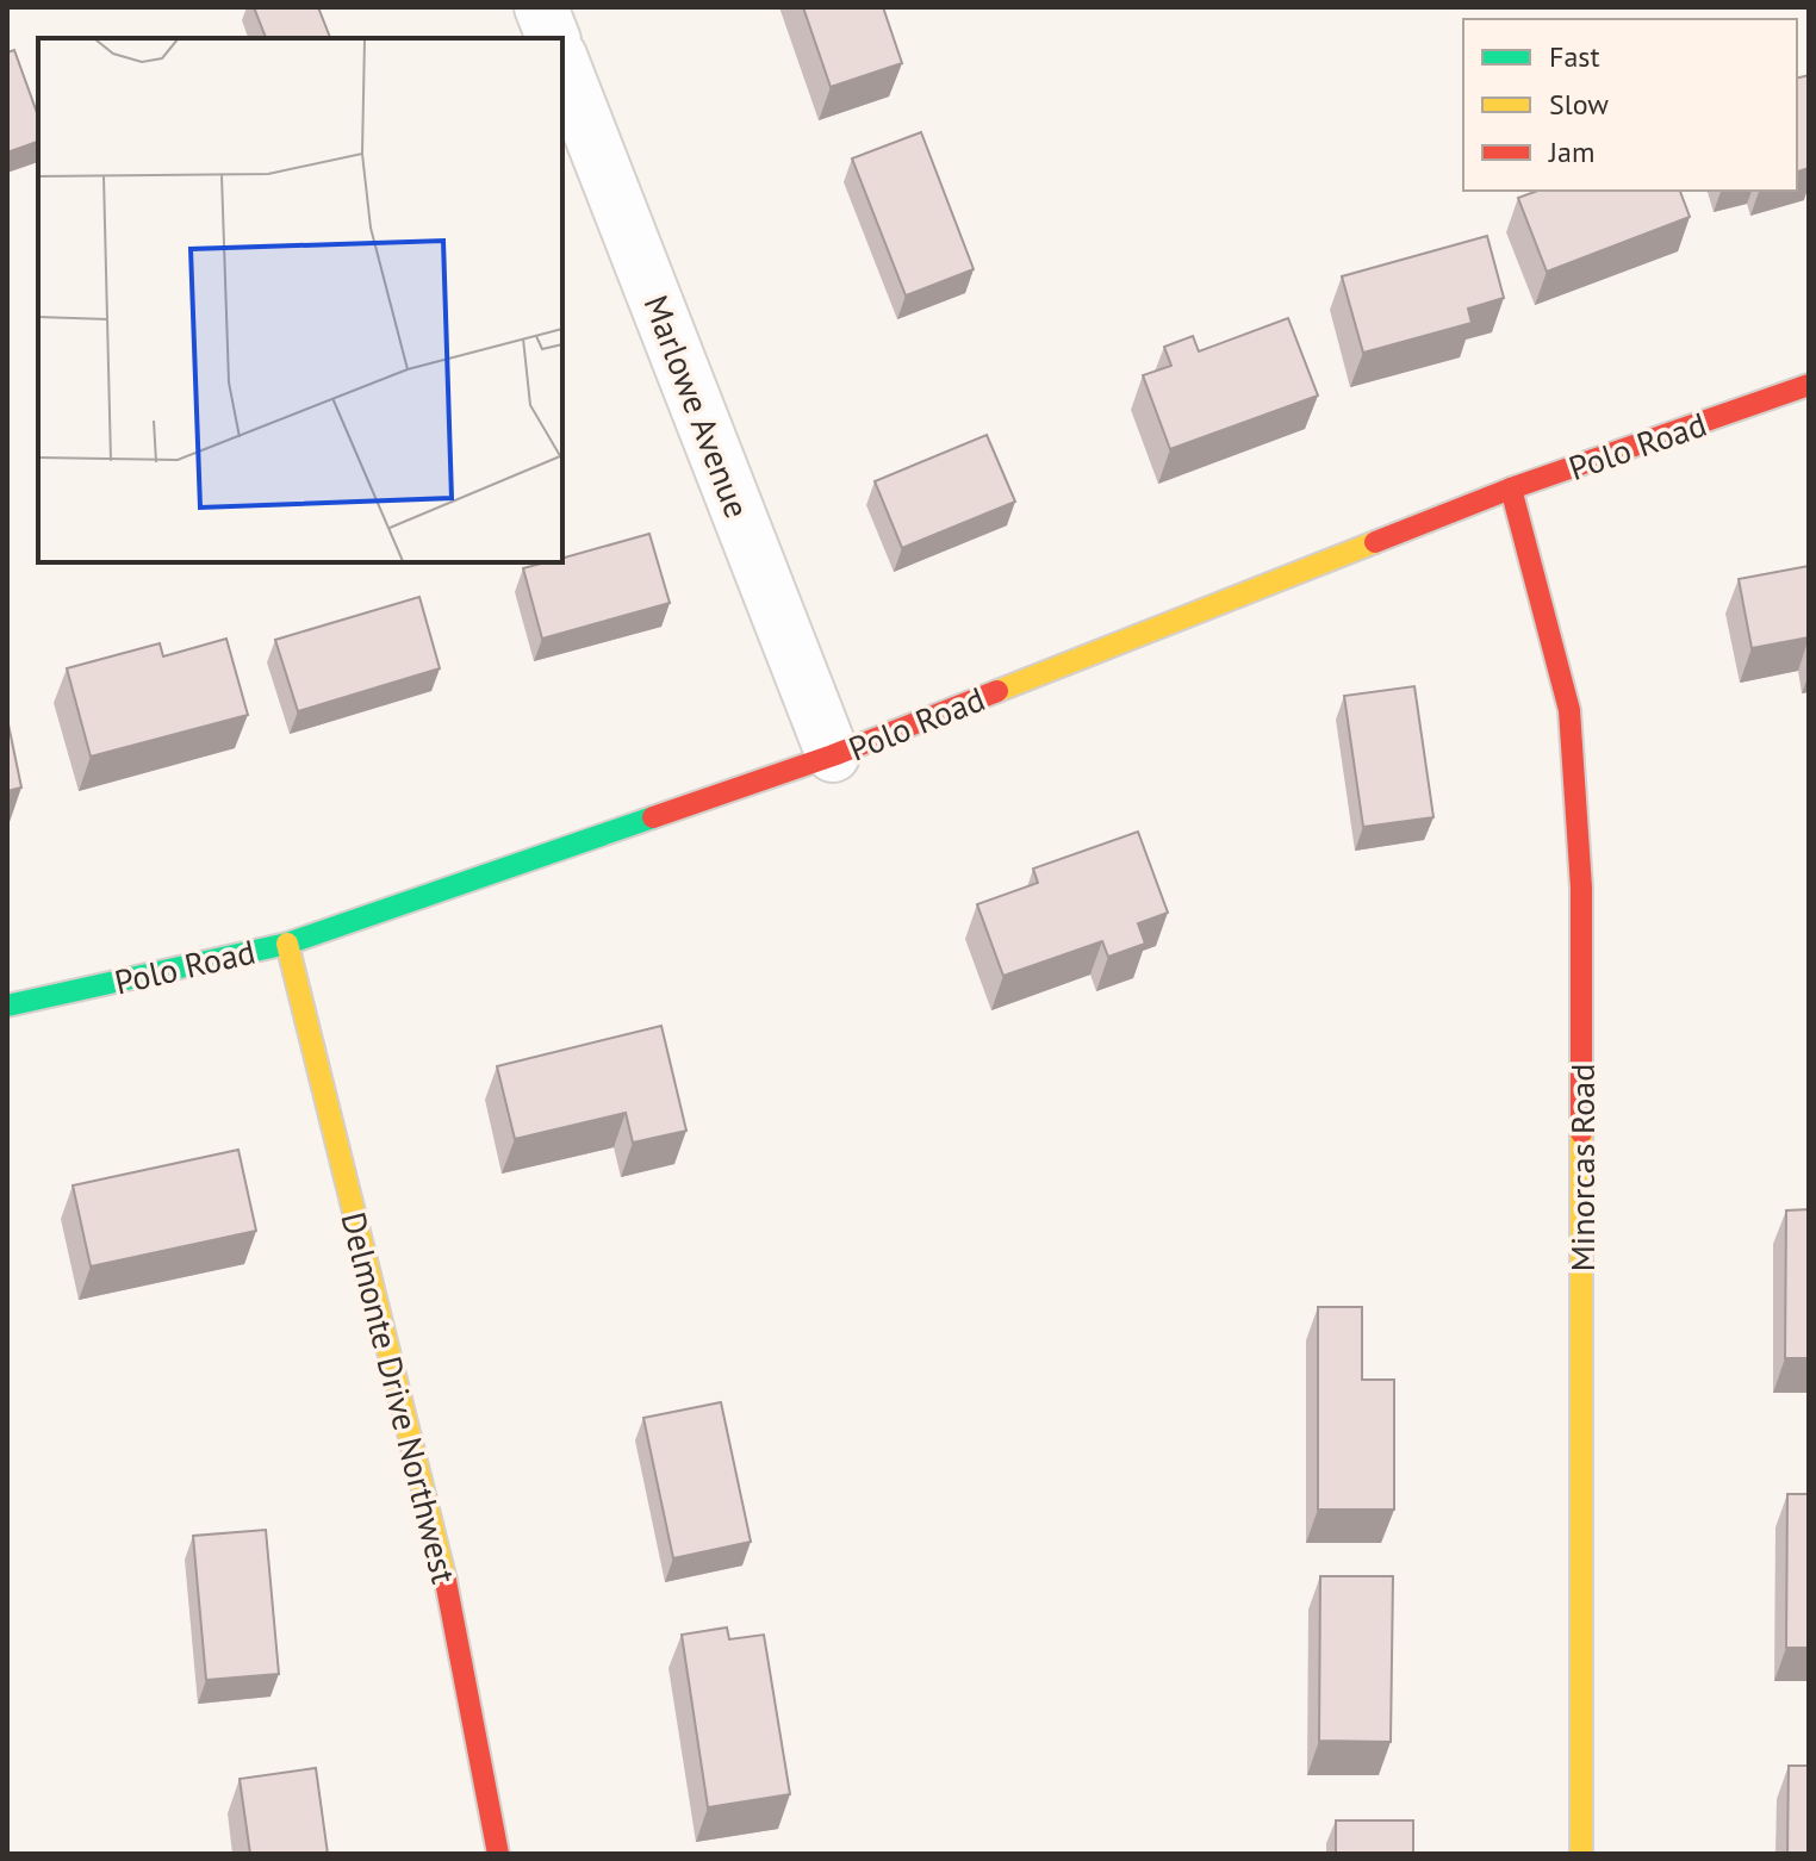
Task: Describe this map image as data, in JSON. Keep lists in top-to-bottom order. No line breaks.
{"streets":{"street":["Marlowe Avenue","Polo Road","Minorcas Road","Delmonte Drive Northwest"]},"crossings":[["Marlowe Avenue","Polo Road"],["Polo Road","Minorcas Road"],["Polo Road","Delmonte Drive Northwest"]],"legend":["Fast","Slow","Jam"]}
